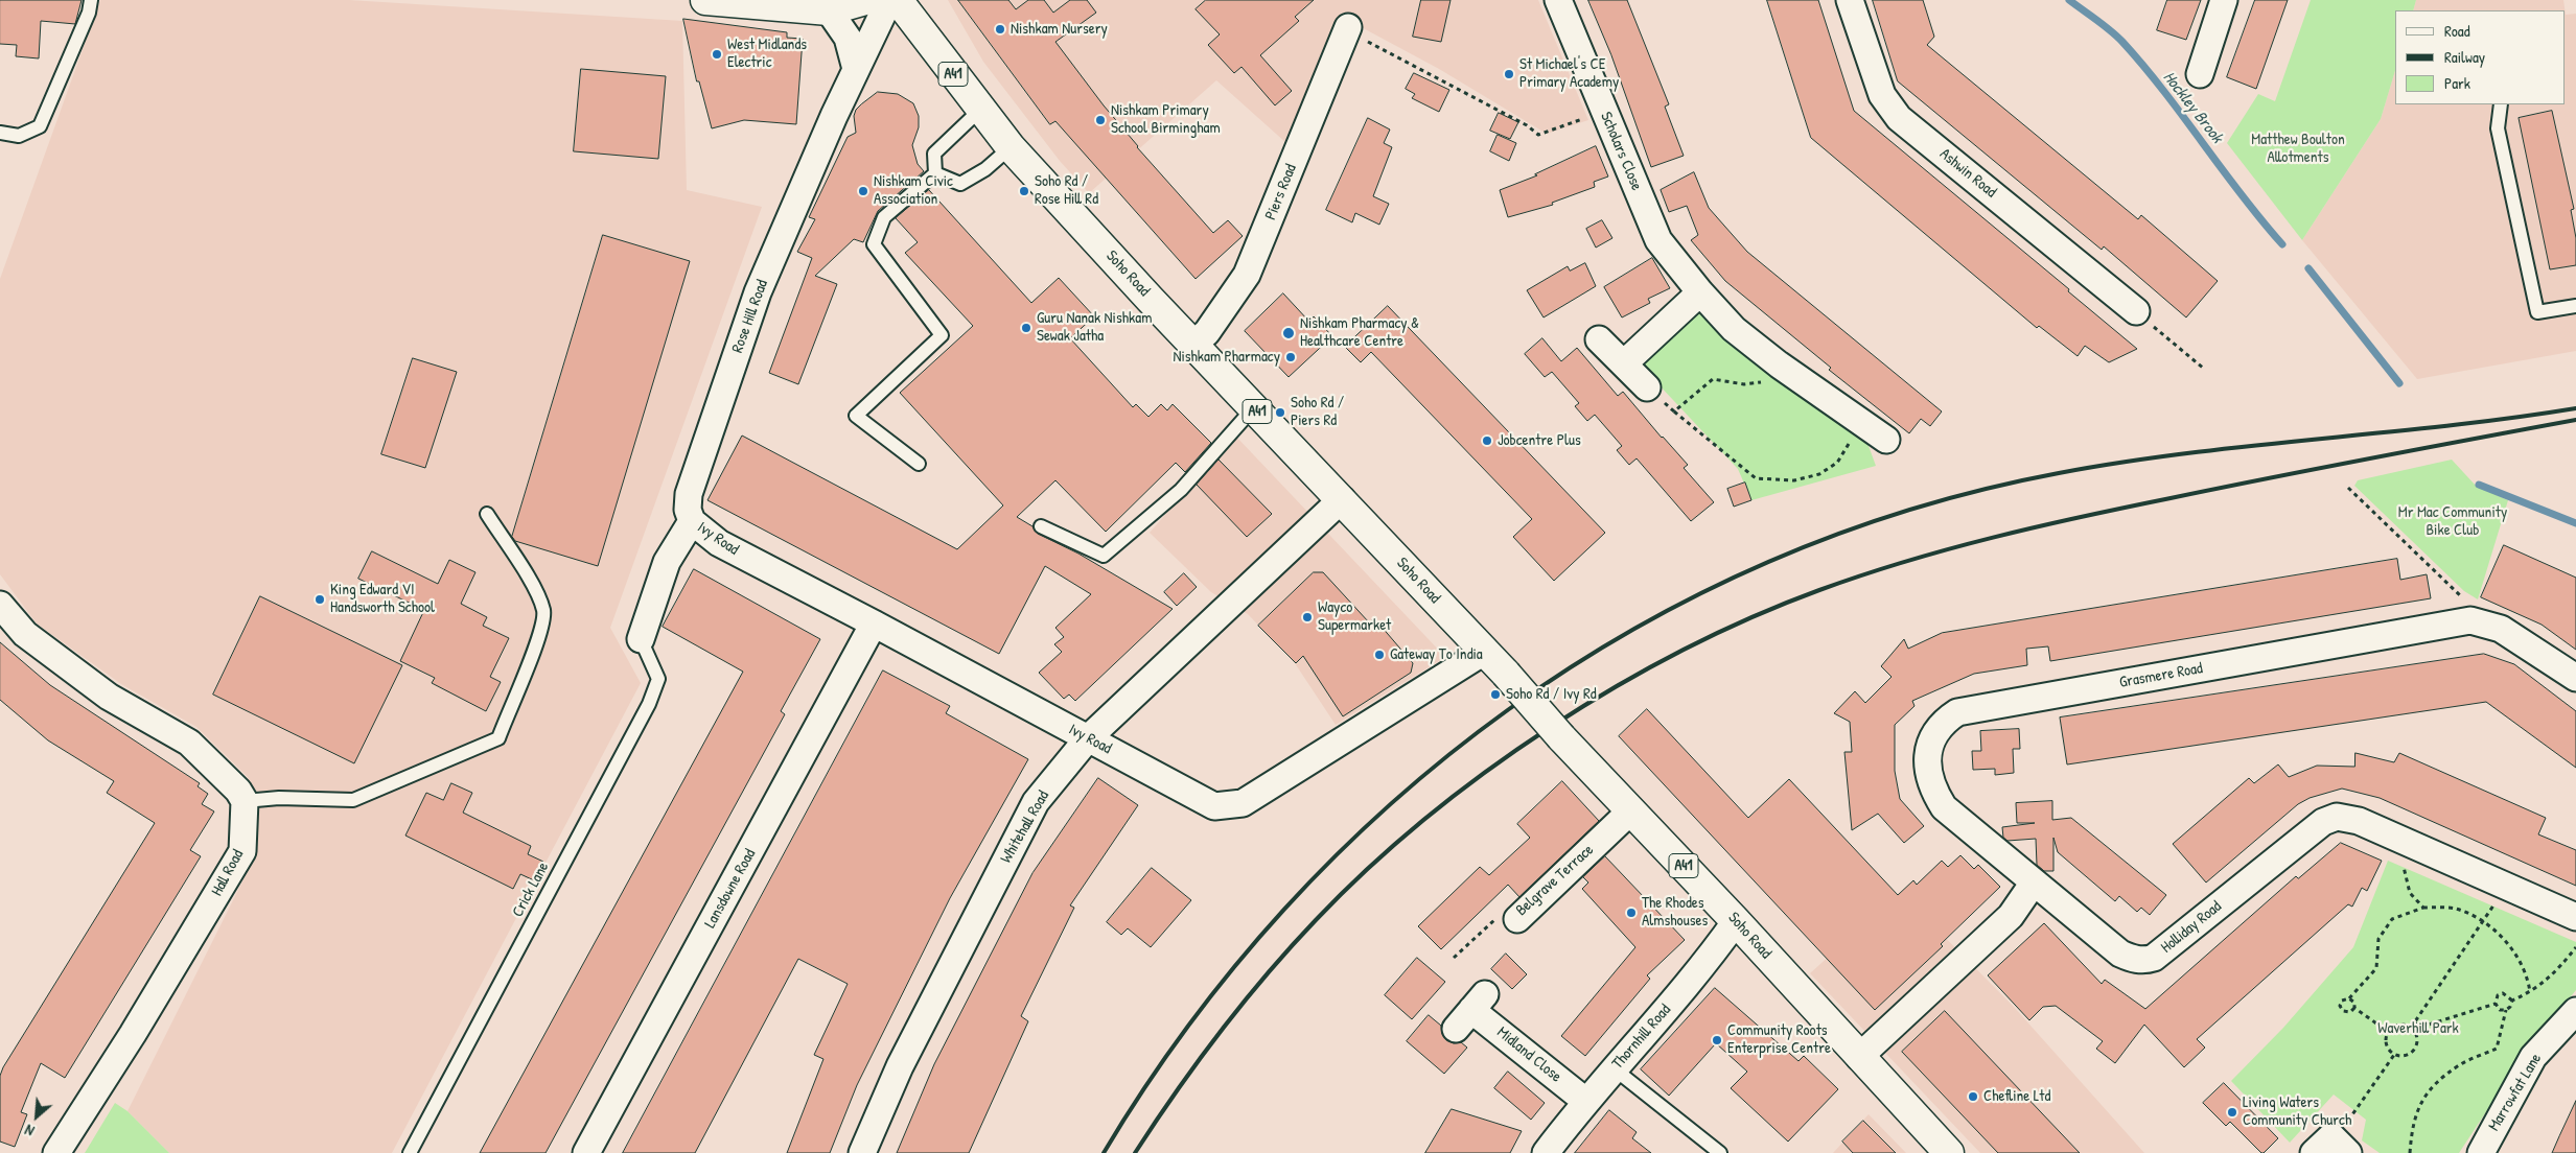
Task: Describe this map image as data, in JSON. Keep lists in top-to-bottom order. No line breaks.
{"streets":{"main road":["A41","Soho Road"],"street":["Scholars Close","Ashwin Road","Piers Road","Rose Hill Road","Ivy Road","Grasmere Road","Whitehall Road","Hall Road","Belgrave Terrace","Lansdowne Road","Holliday Road","Thornhill Road","Midland Close","Marrowfat Lane"],"lane":["Crick Lane"]},"crossings":[["Piers Road","Soho Road"],["Soho Road","Ivy Road"],["Soho Road","Whitehall Road"],["Soho Road","Belgrave Terrace"],["Soho Road","Thornhill Road"],["Rose Hill Road","Ivy Road"],["Ivy Road","Whitehall Road"],["Ivy Road","Lansdowne Road"],["Grasmere Road","Holliday Road"],["Thornhill Road","Midland Close"]],"water":["Hockley Brook"],"parks":["Matthew Boulton Allotments","Mr Mac Community Bike Club","Waverhill Park"],"places":["Nishkam Nursery","West Midlands Electric","St Michael's CE Primary Academy","Nishkam Primary School Birmingham","Nishkam Civic Association","Soho Rd / Rose Hill Rd","Guru Nanak Nishkam Sewak Jatha","Nishkam Pharmacy & Healthcare Centre","Nishkam Pharmacy","Soho Rd / Piers Rd","Jobcentre Plus","King Edward VI Handsworth School","Wayco Supermarket","Gateway To India","Soho Rd / Ivy Rd","The Rhodes Almshouses","Community Roots Enterprise Centre","Chefline Ltd","Living Waters Community Church"],"legend":["Road","Railway","Park"],"north":"bottom left"}
